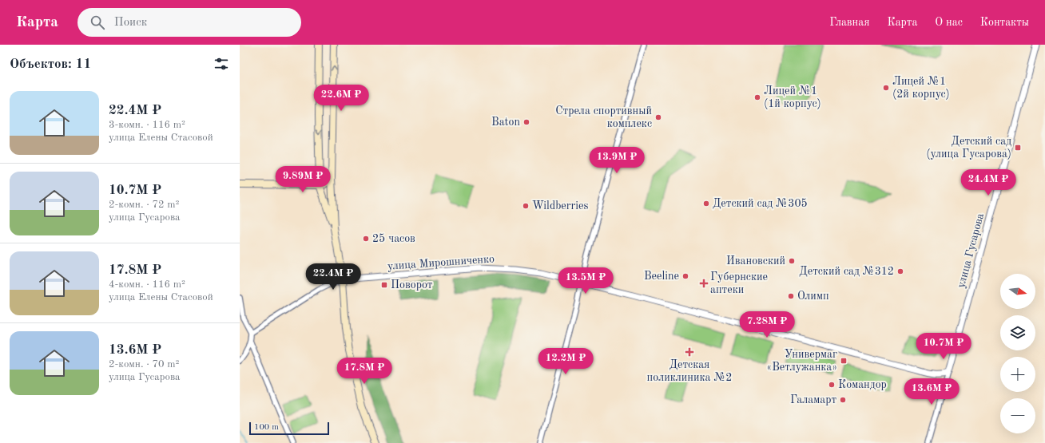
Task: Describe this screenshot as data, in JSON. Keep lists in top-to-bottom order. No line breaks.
{"streets":{"street":["улица Гусарова","улица Мирошниченко"]},"crossings":[["улица Гусарова","улица Мирошниченко"]],"places":{"other":["Лицей №1 (2й корпус)","Лицей №1 (1й корпус)","Стрела спортивный комплекс","Baton","Детский сад №305","Wildberries","25 часов","Ивановский","Детский сад №312","Beeline","Олимп","Командор","Галамарт"],"transit":["Детский сад (улица Гусарова)","Поворот","Универмаг «Ветлужанка»"],"health":["Губернские аптеки","Детская поликлиника №2"]},"scale_bar":"100 m","north":"right","page":{"header":"Карта","search":"Поиск","nav":["Главная","Карта","О нас","Контакты"],"heading":"Объектов: 11","list":[{"name":"22.4M ₽","note":"3-комн. · 116 m² · улица Елены Стасовой"},{"name":"10.7M ₽","note":"2-комн. · 72 m² · улица Гусарова"},{"name":"17.8M ₽","note":"4-комн. · 116 m² · улица Елены Стасовой"},{"name":"13.6M ₽","note":"2-комн. · 70 m² · улица Гусарова"}],"price":["22.6M ₽","13.9M ₽","9.89M ₽","24.4M ₽","22.4M ₽","13.5M ₽","7.28M ₽","10.7M ₽","12.2M ₽","17.8M ₽","13.6M ₽"],"map_buttons":["+","−"],"scale":"100 m"}}
